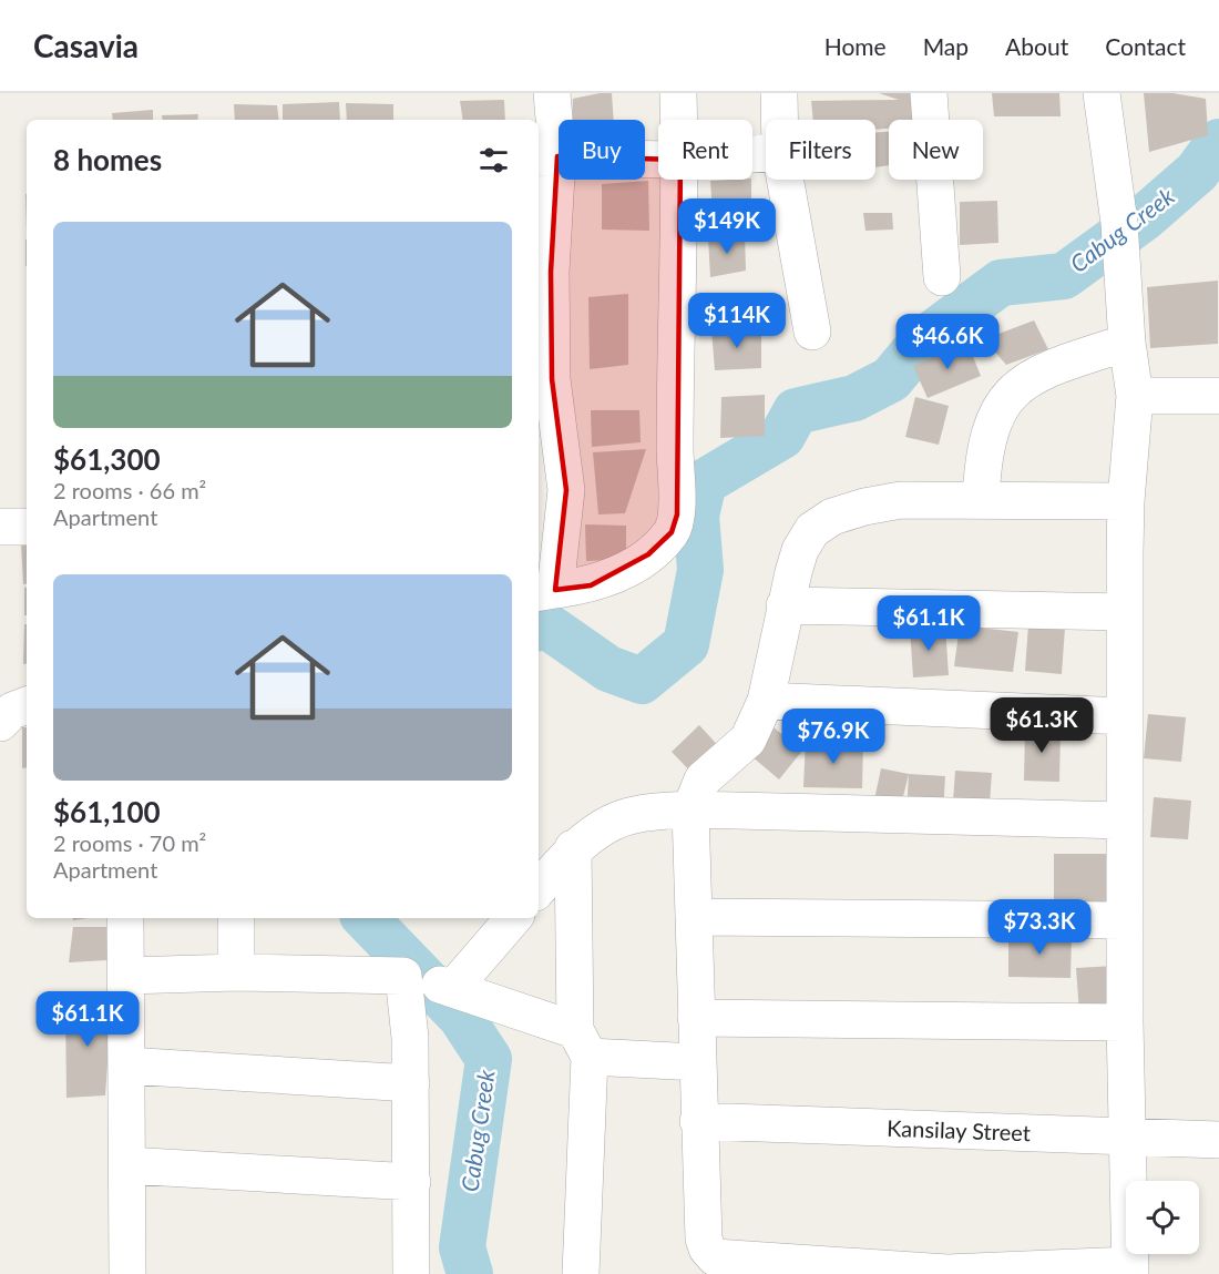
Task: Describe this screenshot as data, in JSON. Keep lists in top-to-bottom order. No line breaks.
{"streets":{"street":["Kansilay Street"]},"water":["Cabug Creek"],"page":{"header":"Casavia","nav":["Home","Map","About","Contact"],"chip":["Buy","Rent","Filters","New"],"heading":"8 homes","price":["$149K","$114K","$46.6K","$61.1K","$61.3K","$76.9K","$73.3K","$61.1K"],"list":[{"name":"$61,300","note":"2 rooms · 66 m² · Apartment"},{"name":"$61,100","note":"2 rooms · 70 m² · Apartment"}]}}
